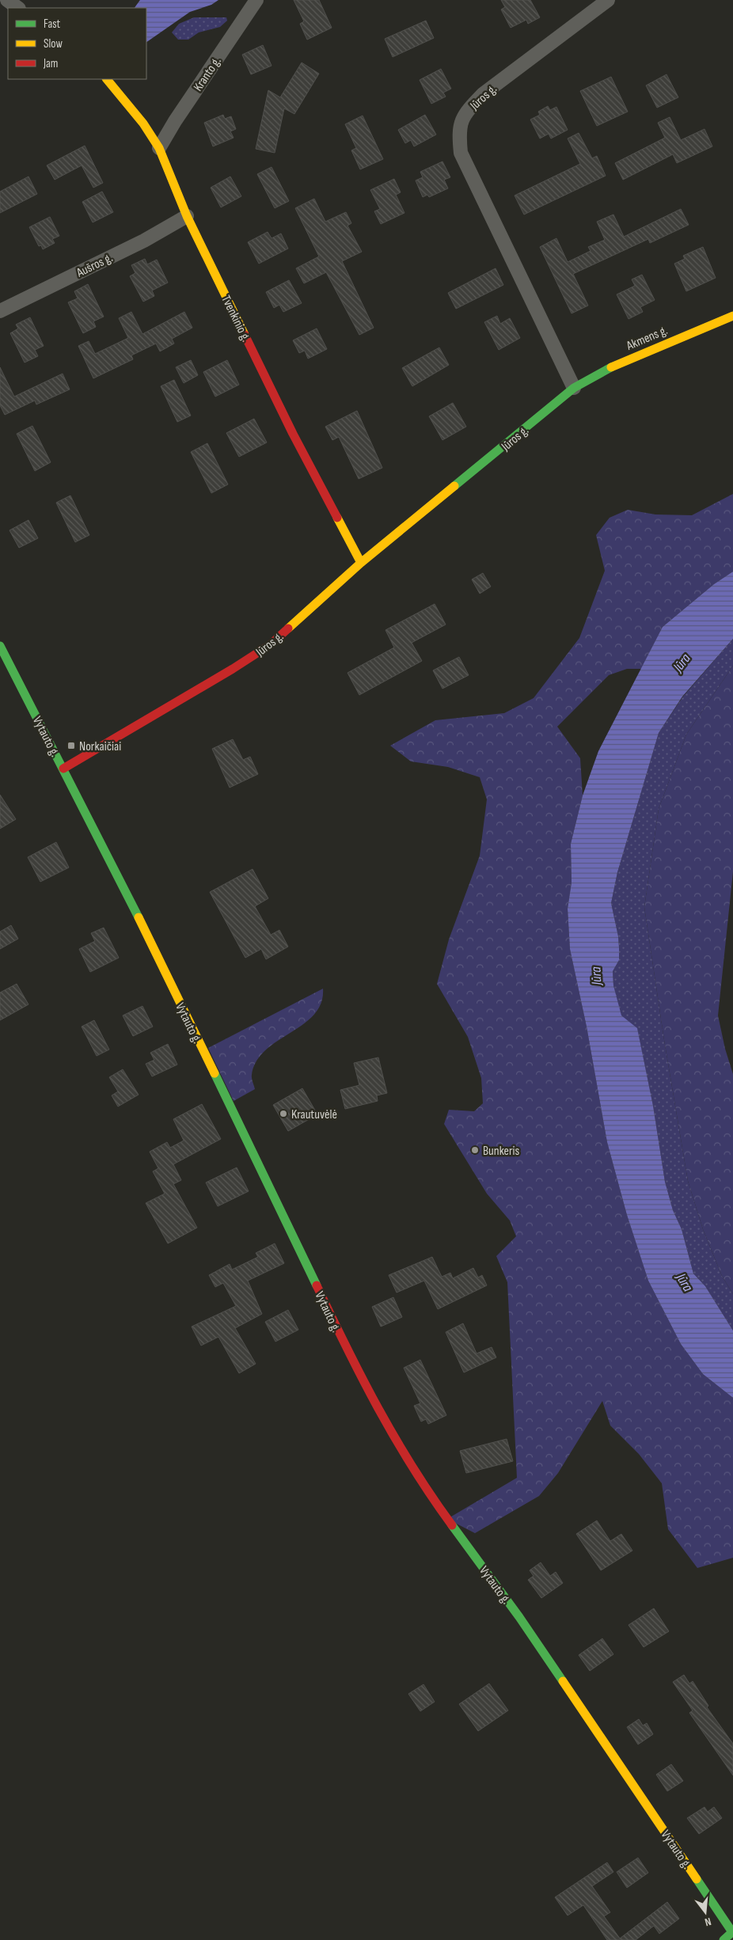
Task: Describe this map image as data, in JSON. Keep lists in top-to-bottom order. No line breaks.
{"streets":{"street":["Kranto g.","Jūros g.","Aušros g.","Tvenkinio g.","Akmens g.","Vytauto g."]},"crossings":[["Kranto g.","Tvenkinio g."],["Jūros g.","Tvenkinio g."],["Jūros g.","Akmens g."],["Jūros g.","Vytauto g."],["Aušros g.","Tvenkinio g."]],"water":["Jūra"],"places":{"transit":["Norkaičiai"],"other":["Krautuvėlė","Bunkeris"]},"legend":["Fast","Slow","Jam"],"north":"bottom"}
